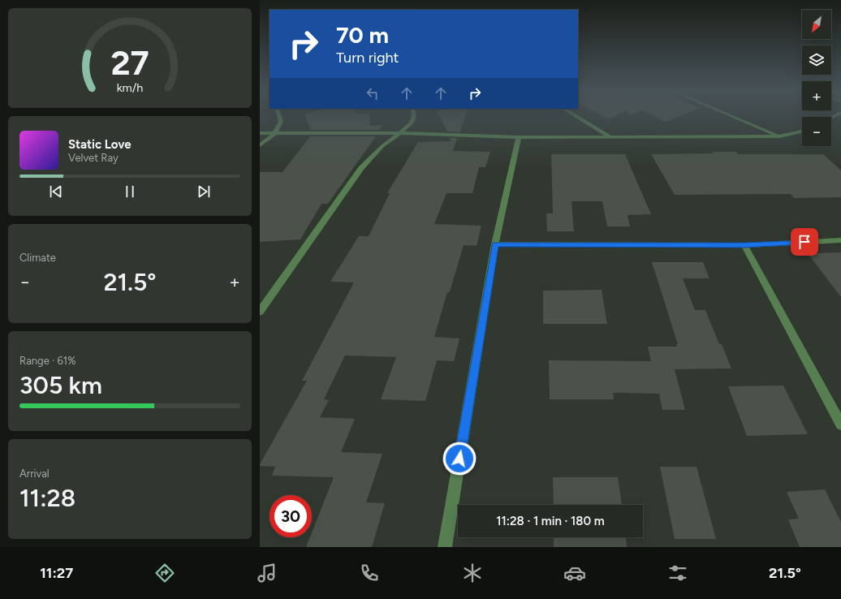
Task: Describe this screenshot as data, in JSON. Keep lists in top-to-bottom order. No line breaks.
{"north":"bottom left","page":{"map_buttons":["+","−"],"turn":["70 m","Turn right"],"song":["Static Love","Velvet Ray"],"tile":["Climate",["Range · 61%","305 km"],["Arrival","11:28"]],"heat":["−","21.5°","+"],"limit":"30","trip":"11:28 · 1 min · 180 m","tabs":["11:27","21.5°"],"gauge":["27","km/h"]}}
